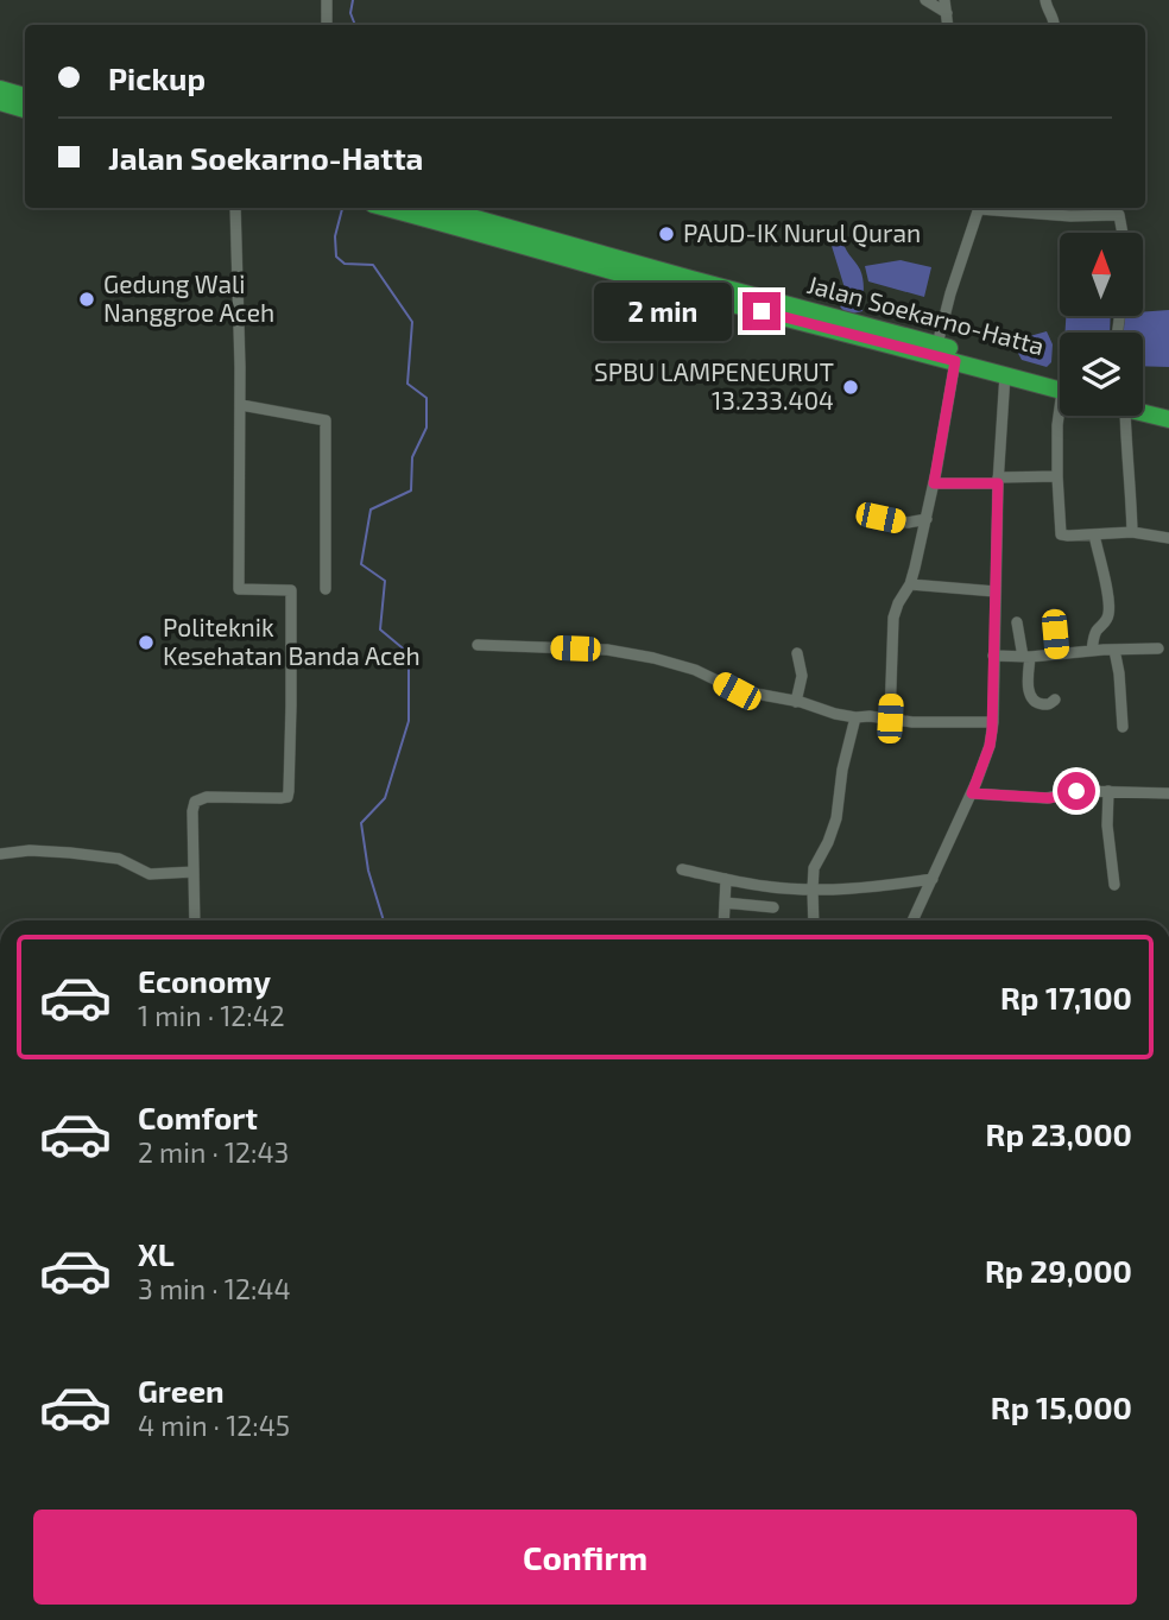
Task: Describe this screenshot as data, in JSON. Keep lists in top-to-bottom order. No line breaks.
{"streets":{"highway":["Jalan Soekarno-Hatta"]},"places":["PAUD-IK Nurul Quran","Gedung Wali Nanggroe Aceh","SPBU LAMPENEURUT 13.233.404","Politeknik Kesehatan Banda Aceh"],"north":"top","page":{"banner":["Pickup","Jalan Soekarno-Hatta"],"bubble":"2 min","list":[{"name":"Economy","note":"1 min · 12:42","value":"Rp 17,100"},{"name":"Comfort","note":"2 min · 12:43","value":"Rp 23,000"},{"name":"XL","note":"3 min · 12:44","value":"Rp 29,000"},{"name":"Green","note":"4 min · 12:45","value":"Rp 15,000"}],"buttons":"Confirm"}}
